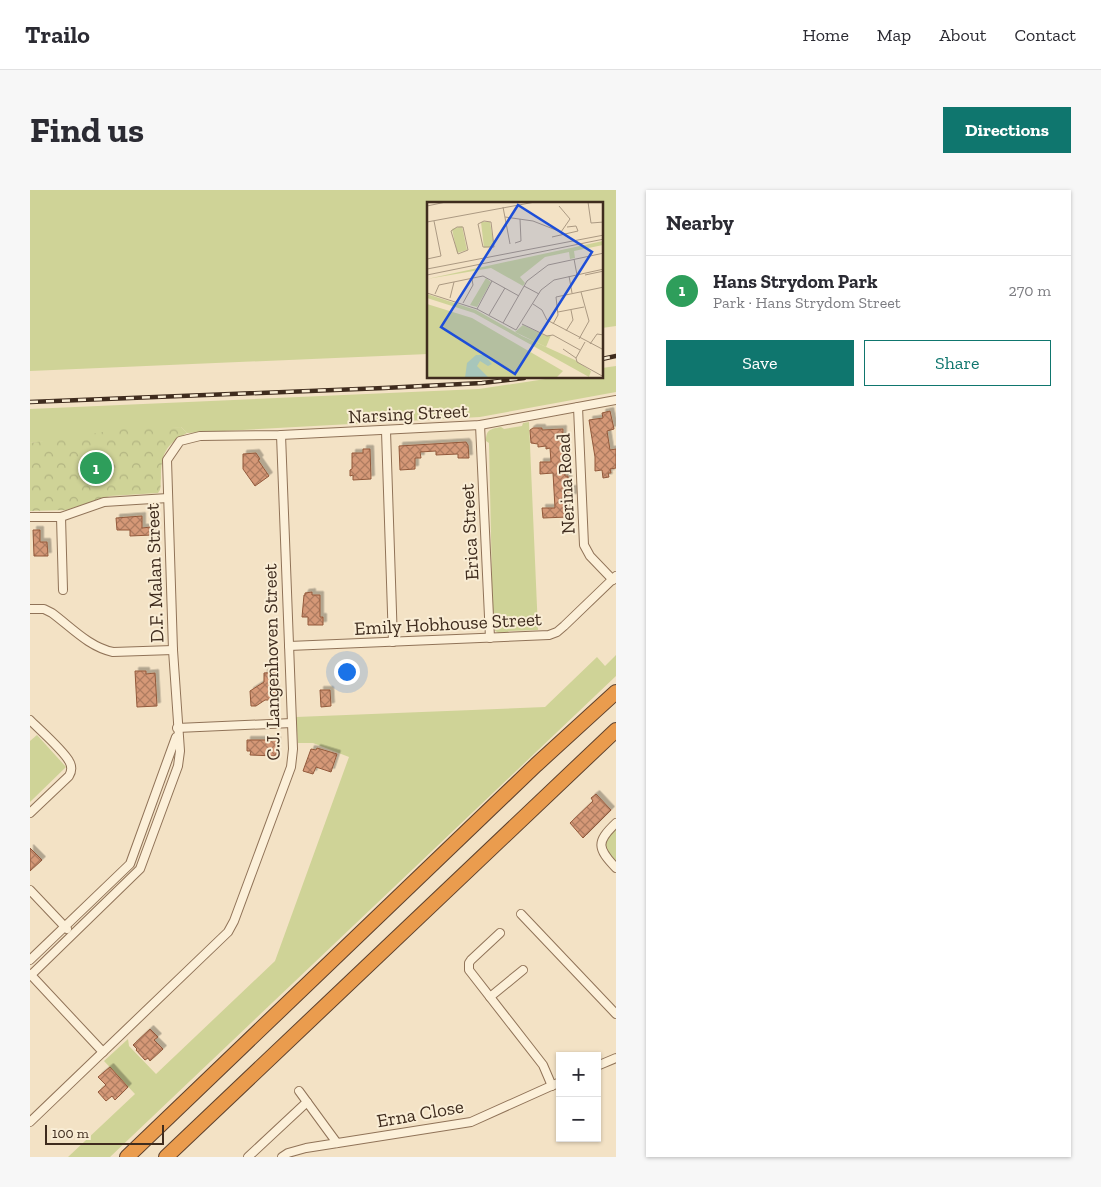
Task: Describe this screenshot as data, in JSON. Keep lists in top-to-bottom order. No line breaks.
{"streets":{"street":["Narsing Street","Nerina Road","Erica Street","D.F. Malan Street","Emily Hobhouse Street","C.J. Langenhoven Street","Erna Close"]},"crossings":[["Narsing Street","Nerina Road"],["Narsing Street","Erica Street"],["Narsing Street","D.F. Malan Street"],["Narsing Street","C.J. Langenhoven Street"],["Nerina Road","Emily Hobhouse Street"],["Erica Street","Emily Hobhouse Street"],["Emily Hobhouse Street","C.J. Langenhoven Street"]],"scale_bar":"100 m","page":{"header":"Trailo","nav":["Home","Map","About","Contact"],"buttons":["Directions",["Save","Share"]],"title":"Find us","heading":"Nearby","list":[{"mark":"1","name":"Hans Strydom Park","note":"Park · Hans Strydom Street","value":"270 m"}],"pins":"1","map_buttons":["+","−"],"scale":"100 m"}}
